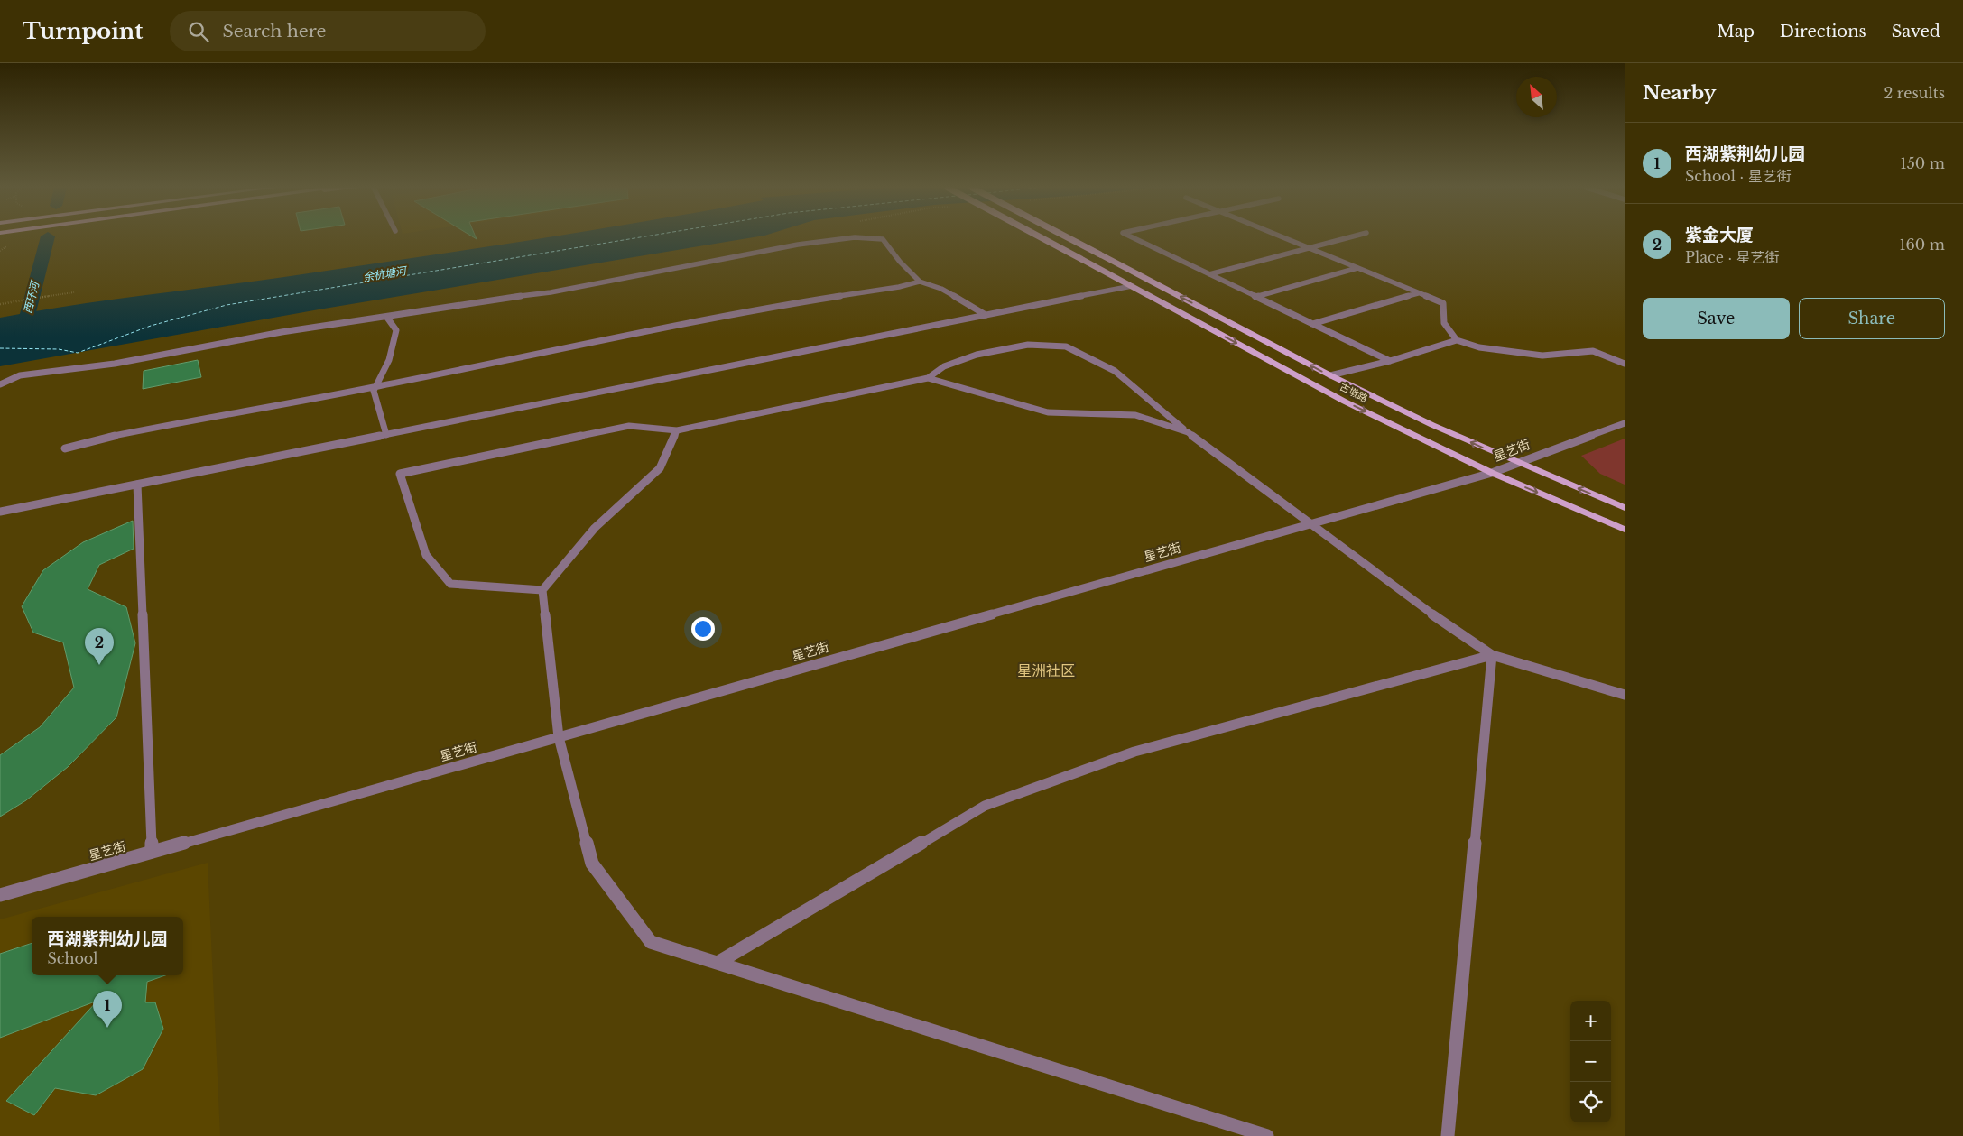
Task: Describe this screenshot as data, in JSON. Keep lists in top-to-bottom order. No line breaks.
{"streets":{"main road":["古墩路"],"street":["星艺街"]},"crossings":[["古墩路","星艺街"]],"districts":["星洲社区"],"water":["余杭塘河","西环河"],"north":"top left","page":{"header":"Turnpoint","search":"Search here","nav":["Map","Directions","Saved"],"heading":["Nearby","2 results"],"list":[{"mark":"1","name":"西湖紫荆幼儿园","note":"School · 星艺街","value":"150 m"},{"mark":"2","name":"紫金大厦","note":"Place · 星艺街","value":"160 m"}],"buttons":["Save","Share"],"pins":["2","1"],"popup":["西湖紫荆幼儿园","School"],"map_buttons":["+","−"]}}
